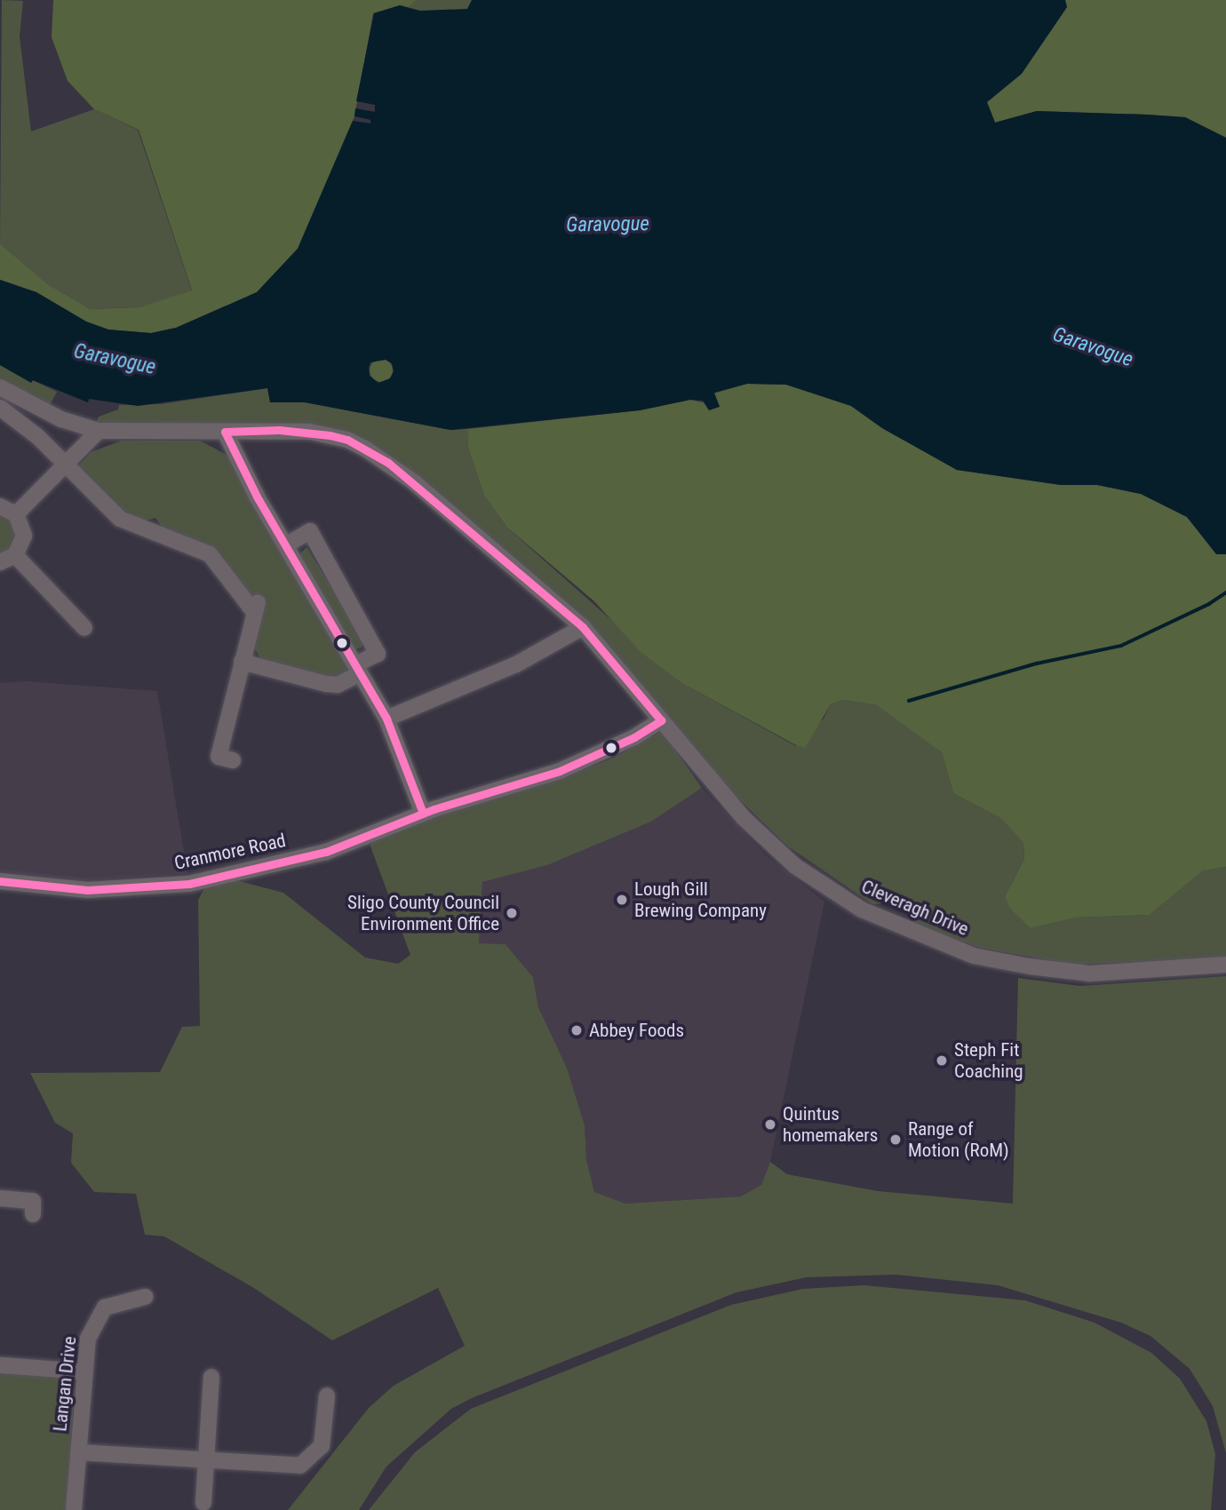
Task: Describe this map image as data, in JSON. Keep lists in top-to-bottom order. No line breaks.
{"streets":{"street":["Cranmore Road","Cleveragh Drive","Langan Drive"]},"crossings":[["Cranmore Road","Cleveragh Drive"]],"water":["Garavogue"],"places":["Lough Gill Brewing Company","Sligo County Council Environment Office","Abbey Foods","Steph Fit Coaching","Quintus homemakers","Range of Motion (RoM)"]}
